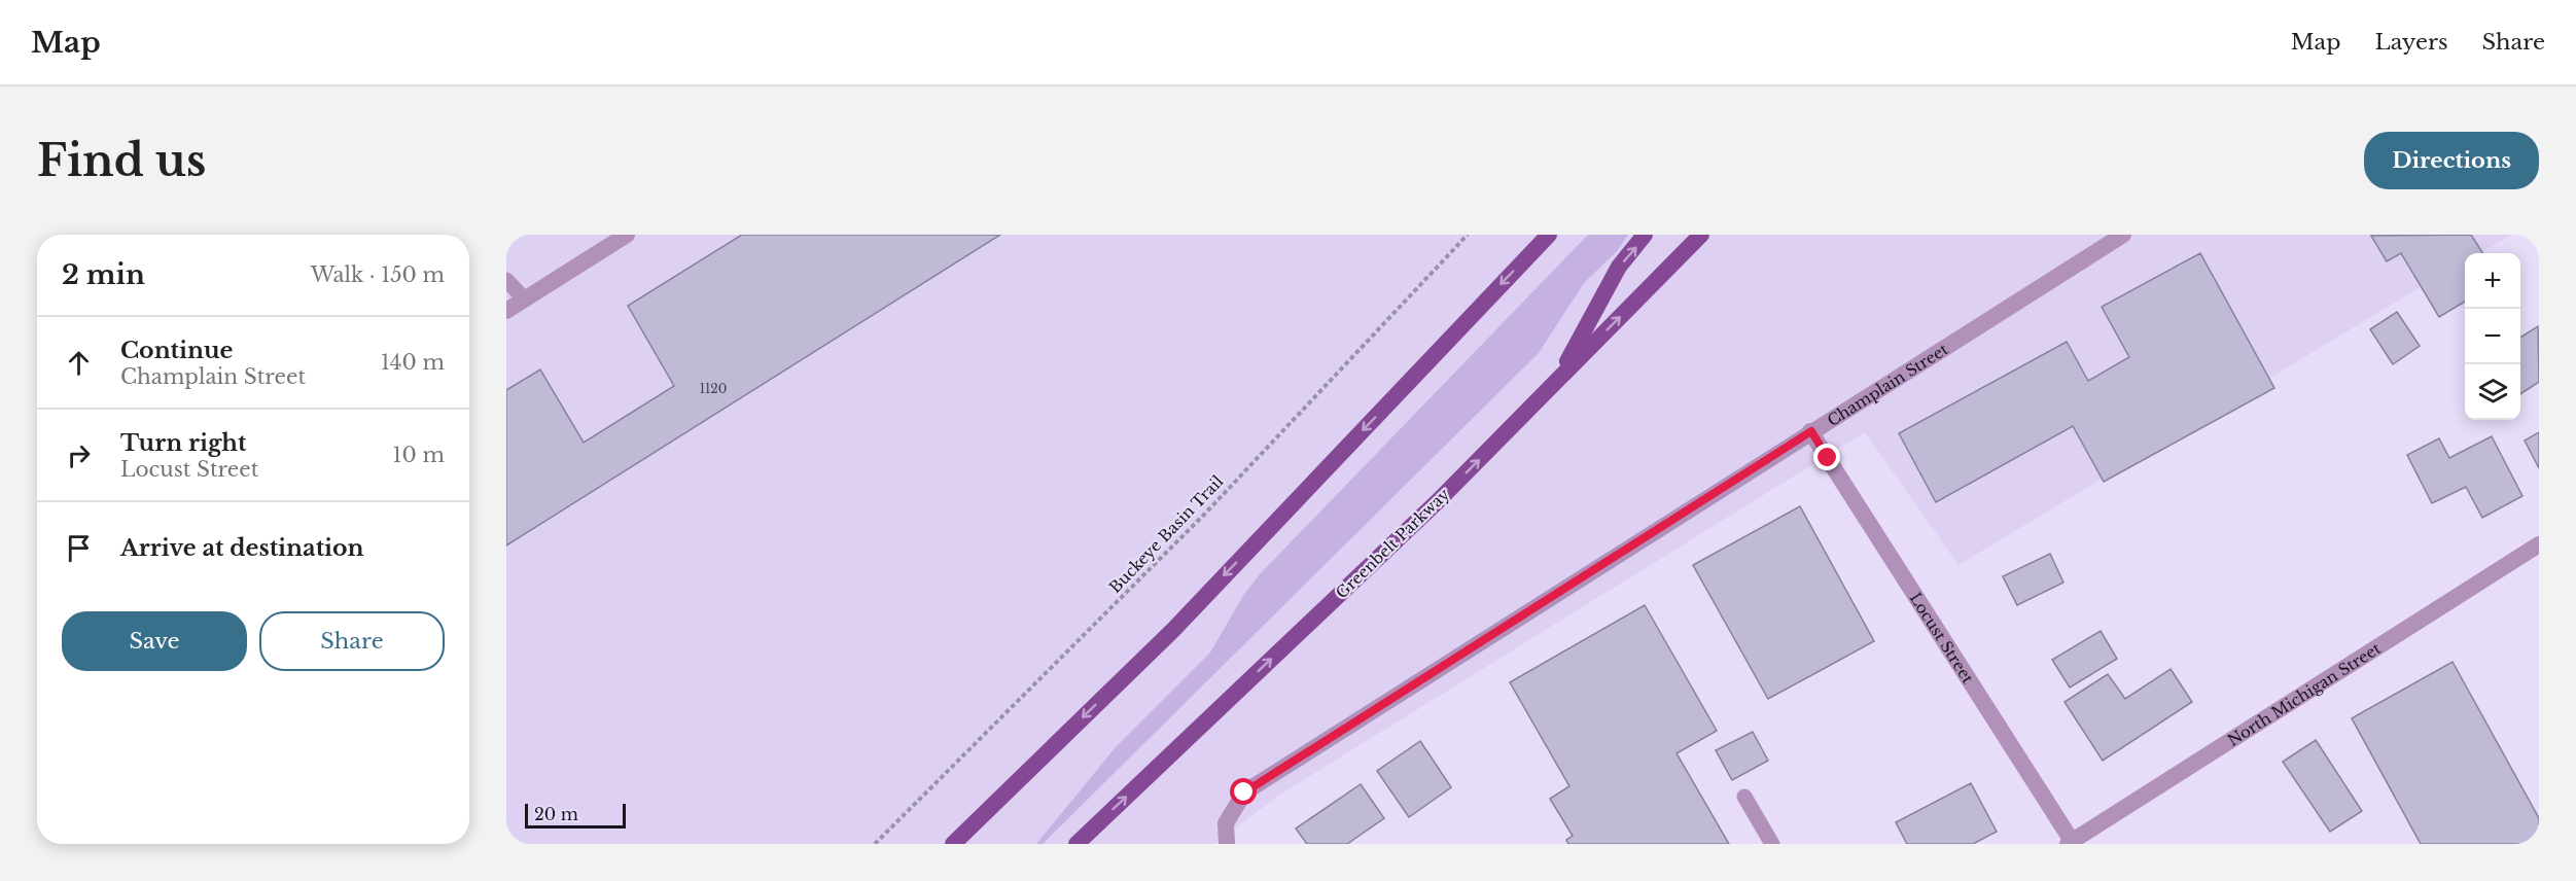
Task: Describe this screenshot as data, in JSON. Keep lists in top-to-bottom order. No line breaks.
{"streets":{"main road":["Greenbelt Parkway"],"street":["Champlain Street","Locust Street","North Michigan Street"],"path":["Buckeye Basin Trail"]},"crossings":[["Champlain Street","Locust Street"],["Locust Street","North Michigan Street"]],"house_numbers":["1120"],"scale_bar":"20 m","page":{"header":"Map","nav":["Map","Layers","Share"],"buttons":["Directions",["Save","Share"]],"title":"Find us","heading":["2 min","Walk · 150 m"],"map_buttons":["+","−"],"list":[["Continue","Champlain Street","140 m"],["Turn right","Locust Street","10 m"],"Arrive at destination"],"scale":"20 m"}}
